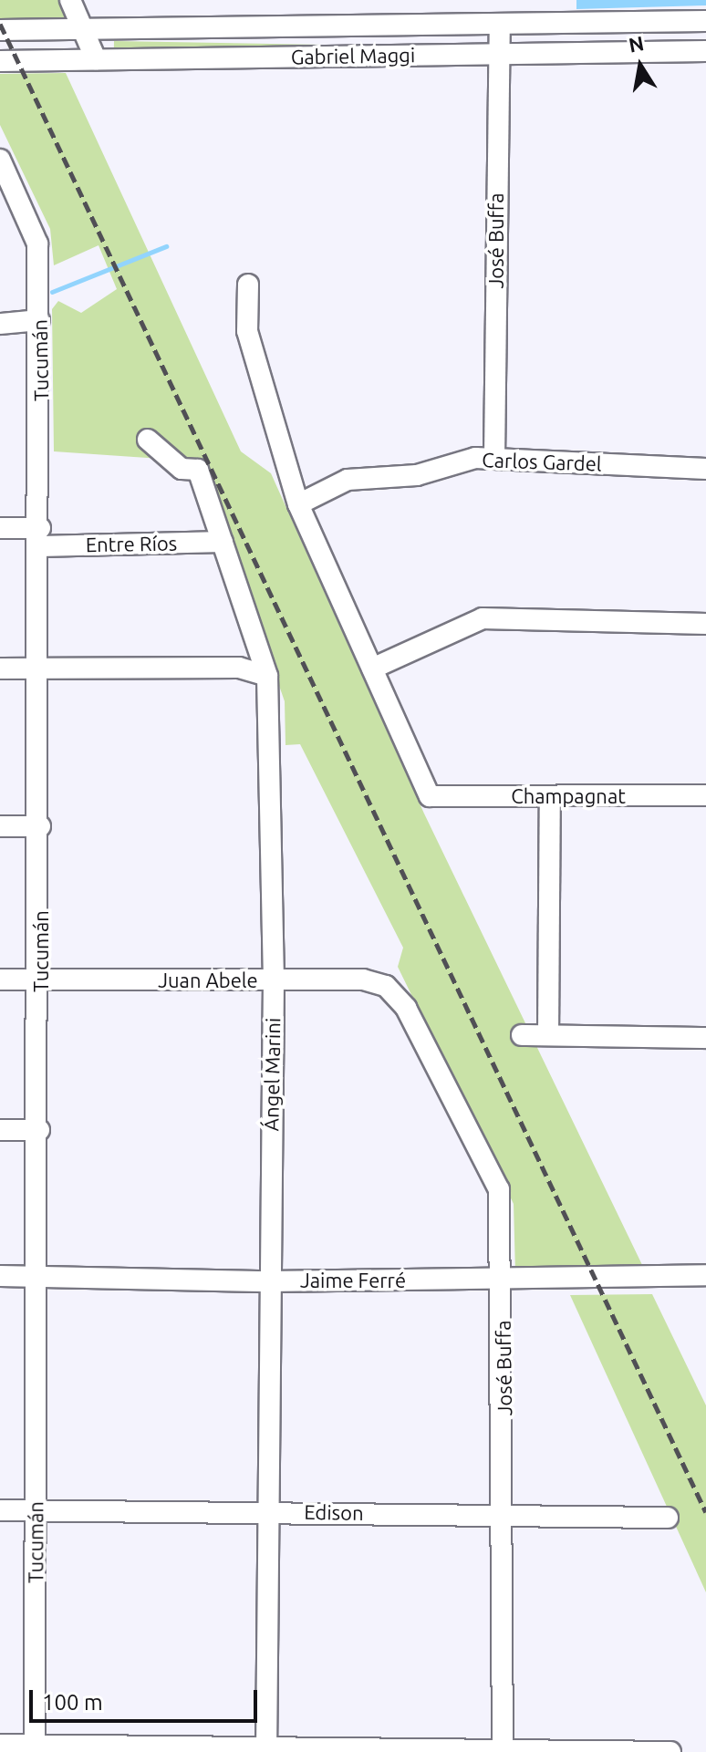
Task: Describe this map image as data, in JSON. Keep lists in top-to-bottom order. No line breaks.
{"streets":{"street":["Gabriel Maggi","José Buffa","Tucumán","Carlos Gardel","Entre Ríos","Champagnat","Juan Abele","Ángel Marini","Jaime Ferré","Edison"]},"crossings":[["Gabriel Maggi","José Buffa"],["José Buffa","Carlos Gardel"],["José Buffa","Juan Abele"],["José Buffa","Jaime Ferré"],["José Buffa","Edison"],["Tucumán","Entre Ríos"],["Tucumán","Juan Abele"],["Tucumán","Jaime Ferré"],["Tucumán","Edison"],["Entre Ríos","Ángel Marini"],["Juan Abele","Ángel Marini"],["Ángel Marini","Jaime Ferré"],["Ángel Marini","Edison"]],"scale_bar":"100 m","north":"top"}
